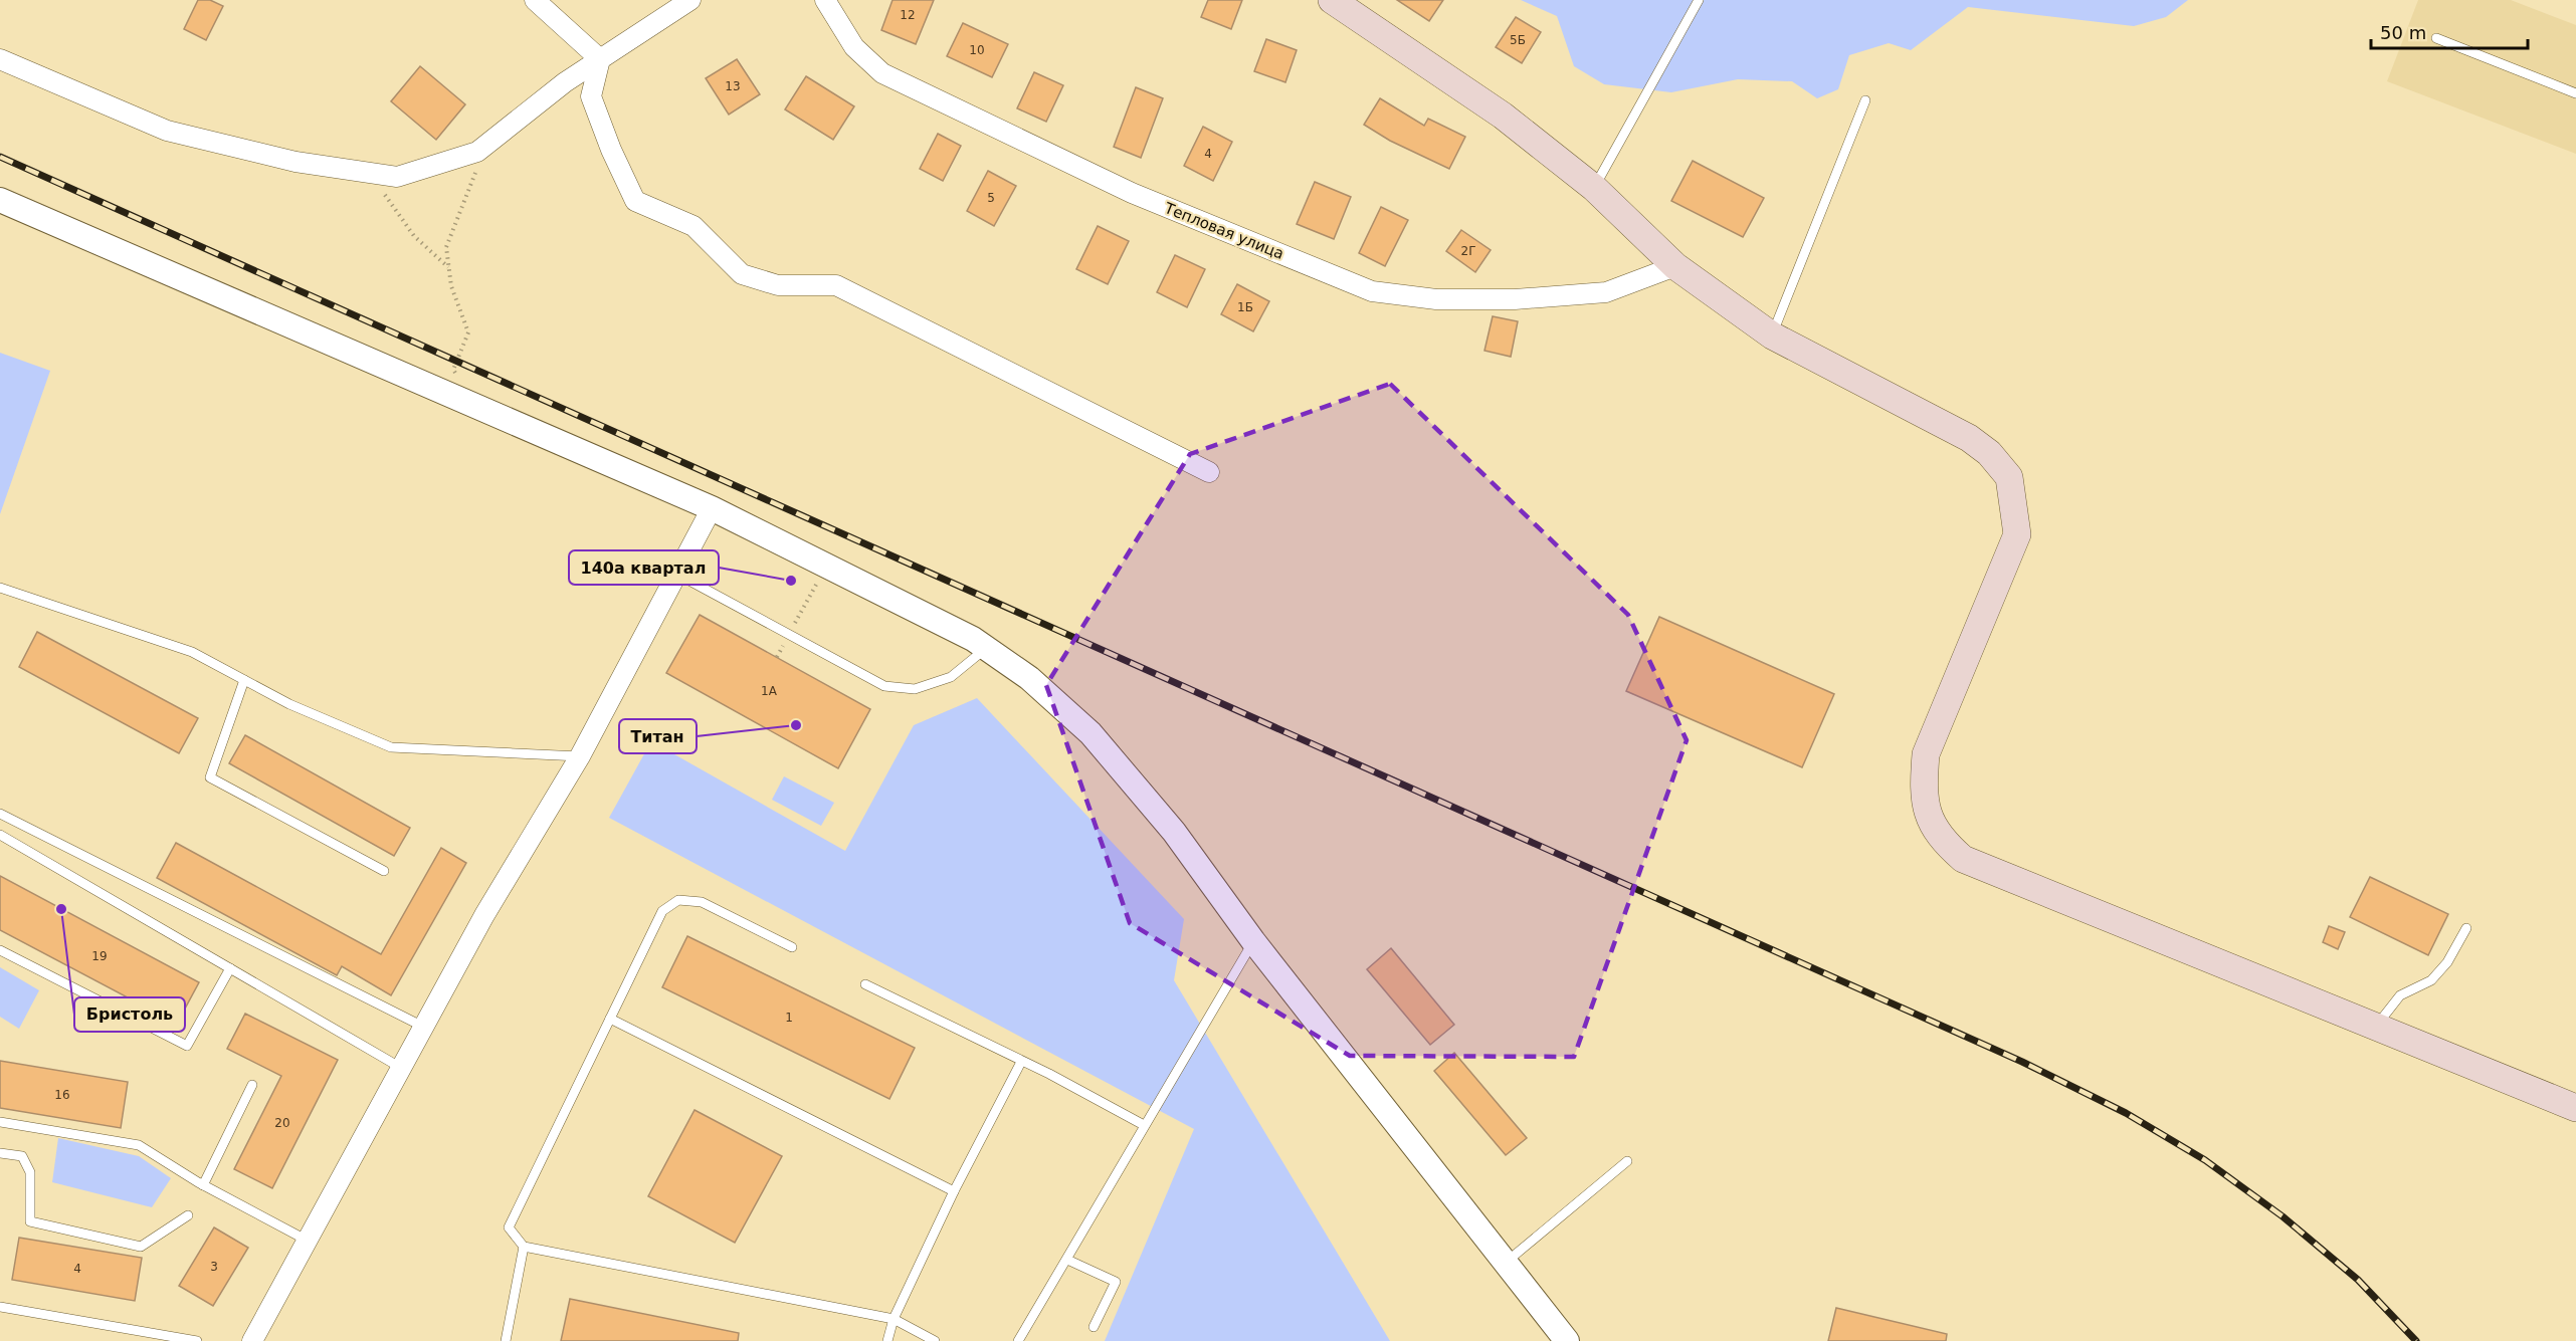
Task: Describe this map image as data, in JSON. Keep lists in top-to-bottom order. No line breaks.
{"streets":{"street":["Тепловая улица"]},"places":["140а квартал","Титан","Бристоль"],"house_numbers":["12","5Б","10","13","4","5","2Г","1Б","1А","19","1","16","20","3","4"],"scale_bar":"50 m"}
